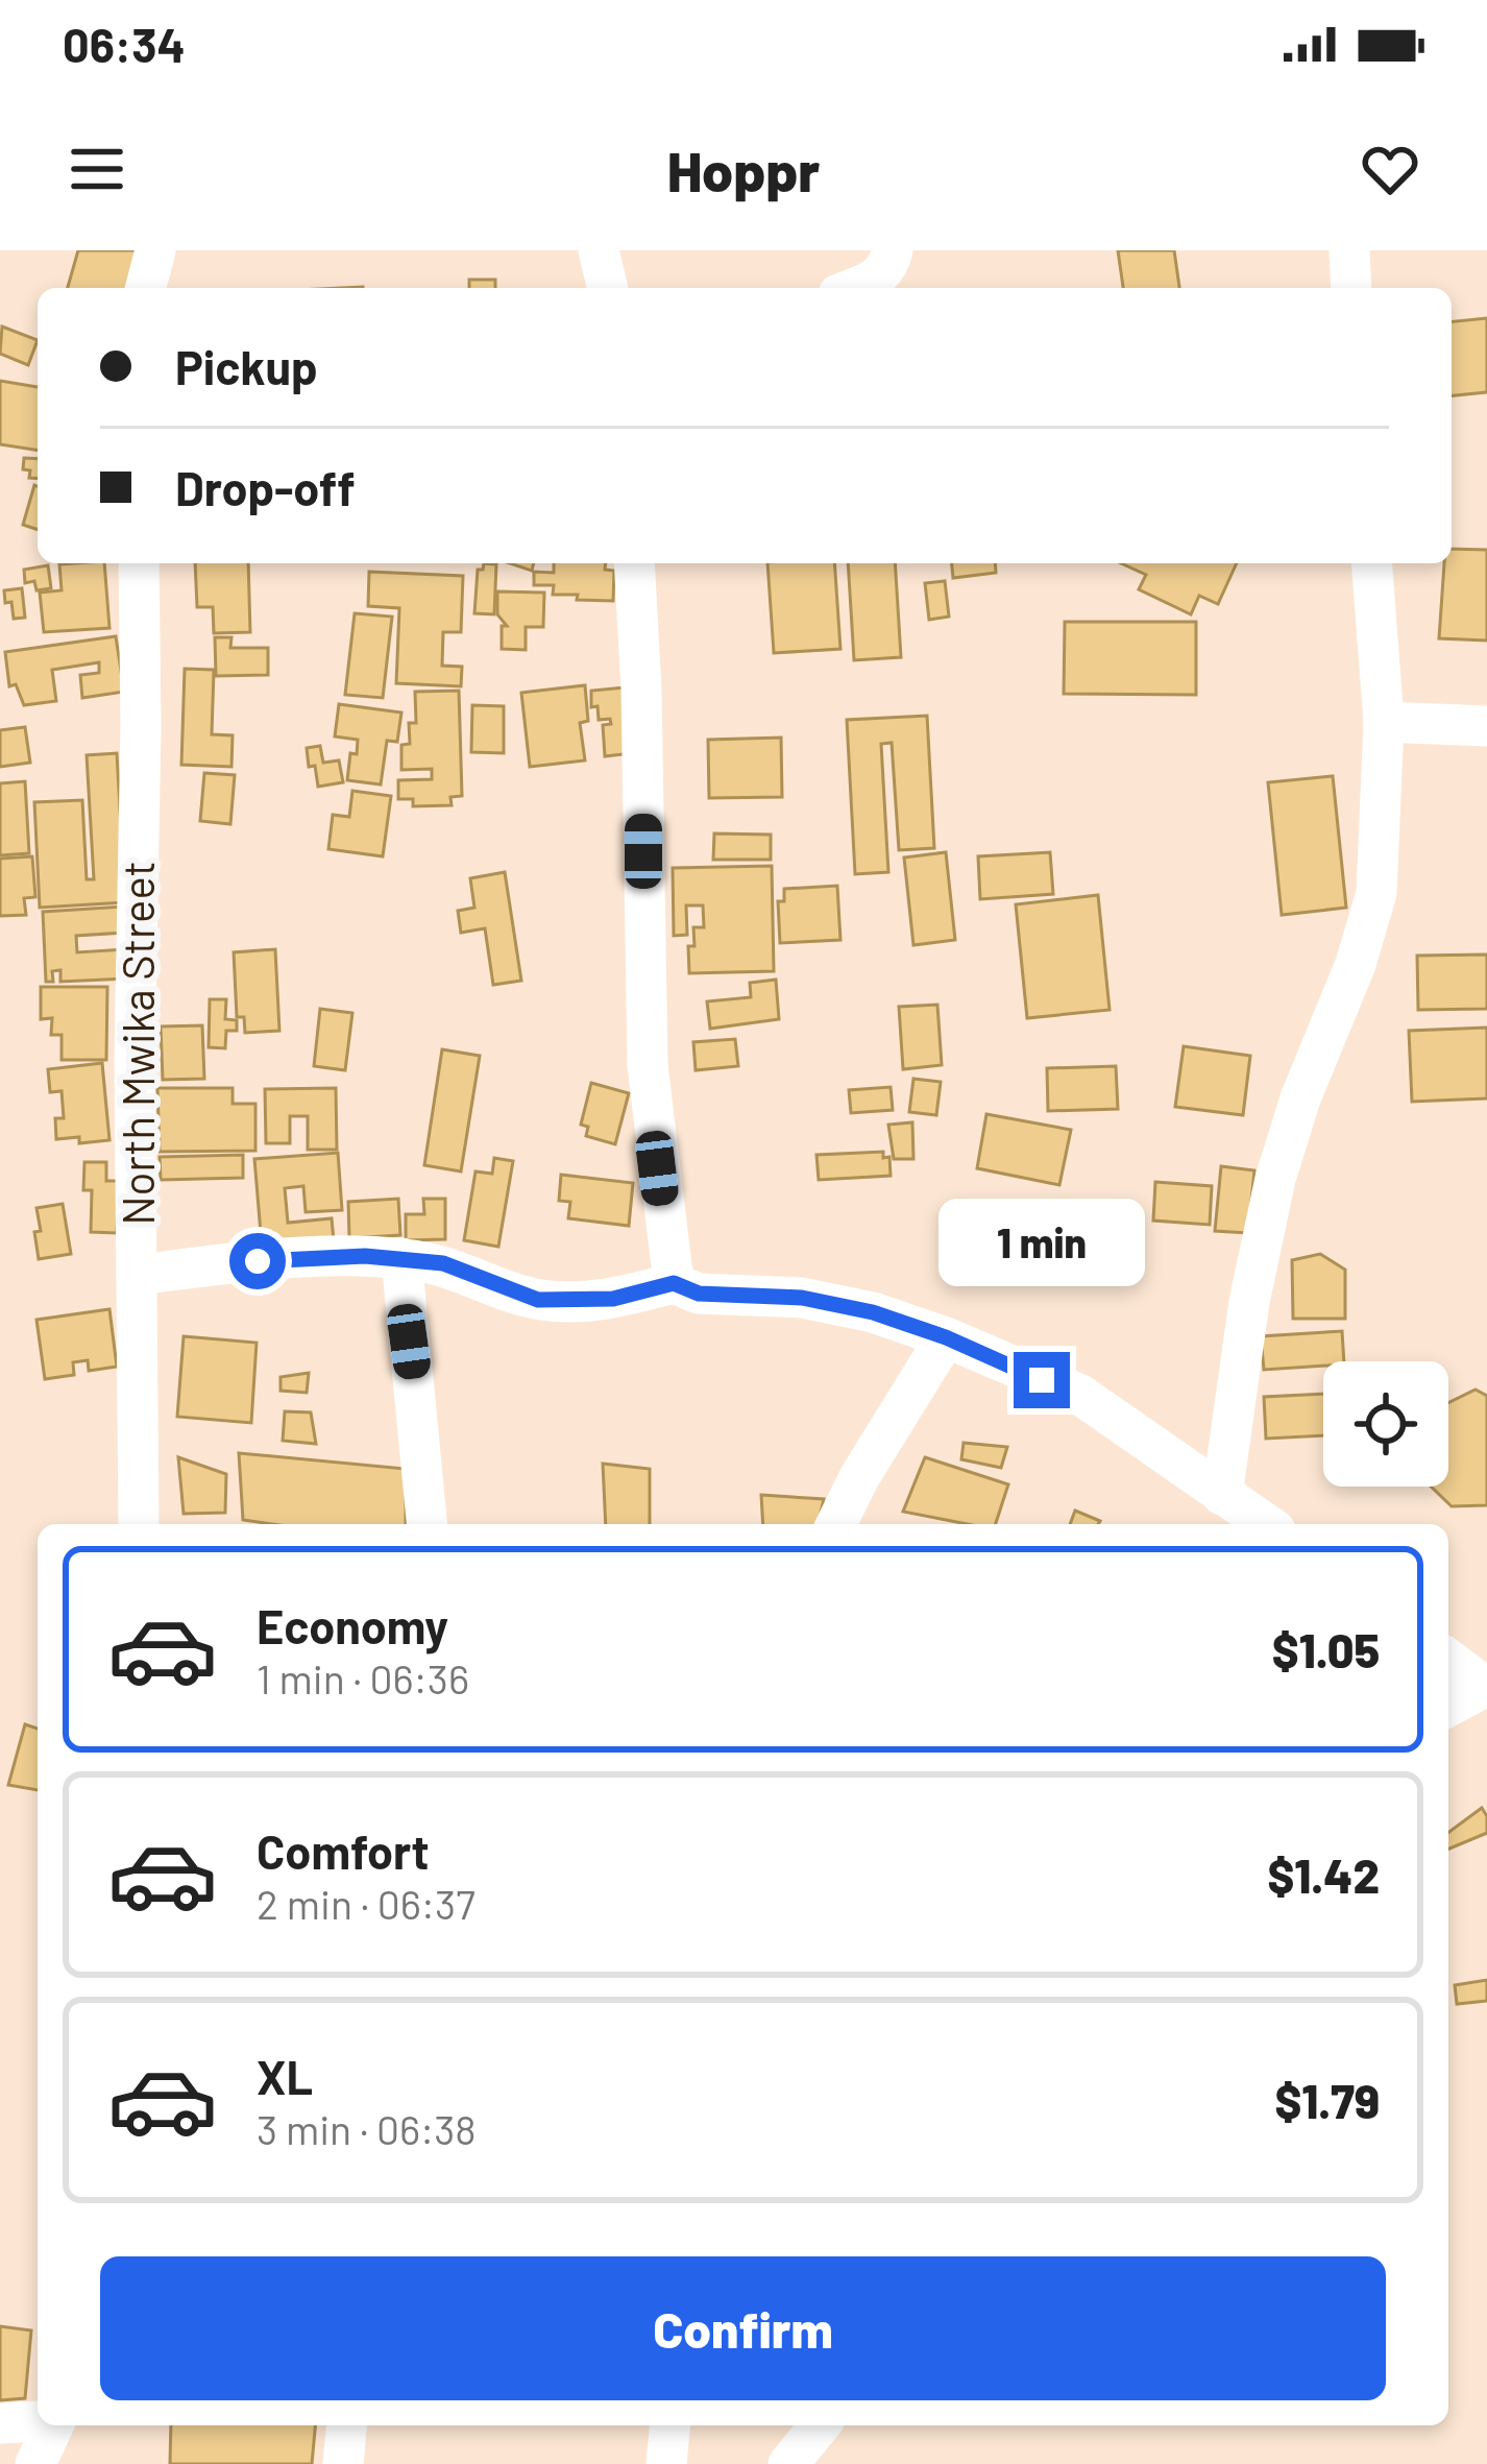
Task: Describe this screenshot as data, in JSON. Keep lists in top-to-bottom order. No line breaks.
{"streets":{"street":["North Mwika Street"]},"page":{"status":"06:34","header":"Hoppr","banner":["Pickup","Drop-off"],"bubble":"1 min","list":[{"name":"Economy","note":"1 min · 06:36","value":"$1.05"},{"name":"Comfort","note":"2 min · 06:37","value":"$1.42"},{"name":"XL","note":"3 min · 06:38","value":"$1.79"}],"buttons":"Confirm"}}
